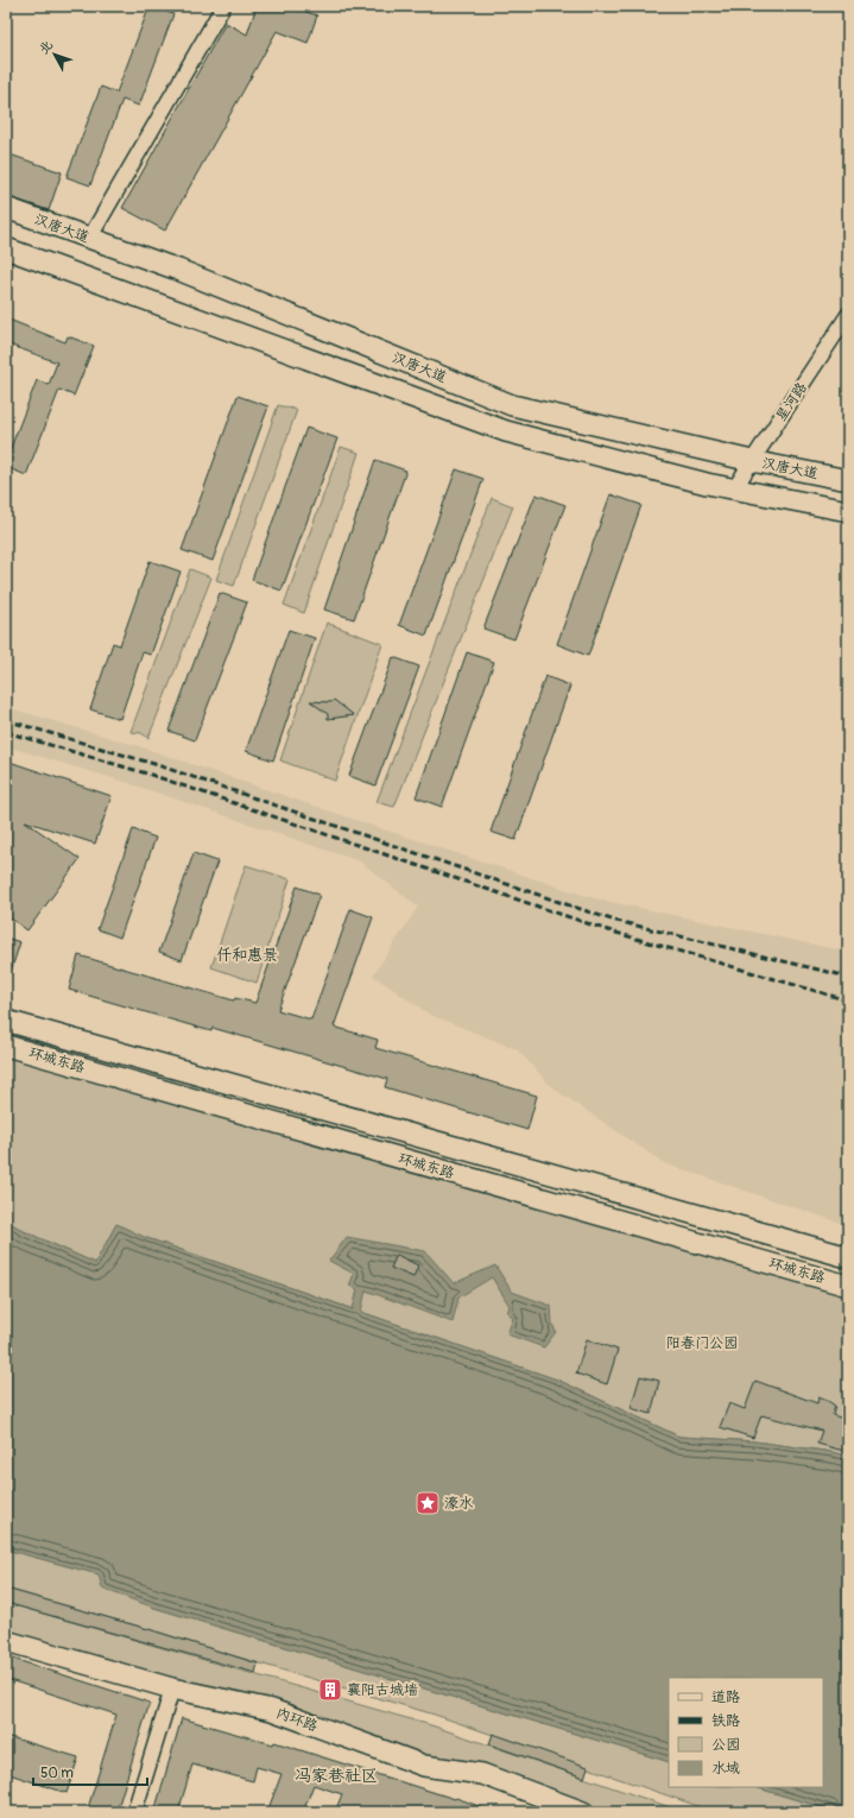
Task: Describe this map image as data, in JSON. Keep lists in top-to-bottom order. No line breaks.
{"streets":{"main road":["汉唐大道","环城东路","内环路"],"street":["星河路"]},"crossings":[["汉唐大道","星河路"]],"districts":["仟和惠景","冯家巷社区"],"parks":["阳春门公园"],"places":{"place":["濠水"],"building":["襄阳古城墙"]},"legend":["道路","铁路","公园","水域"],"scale_bar":"50 m","north":"top left"}
